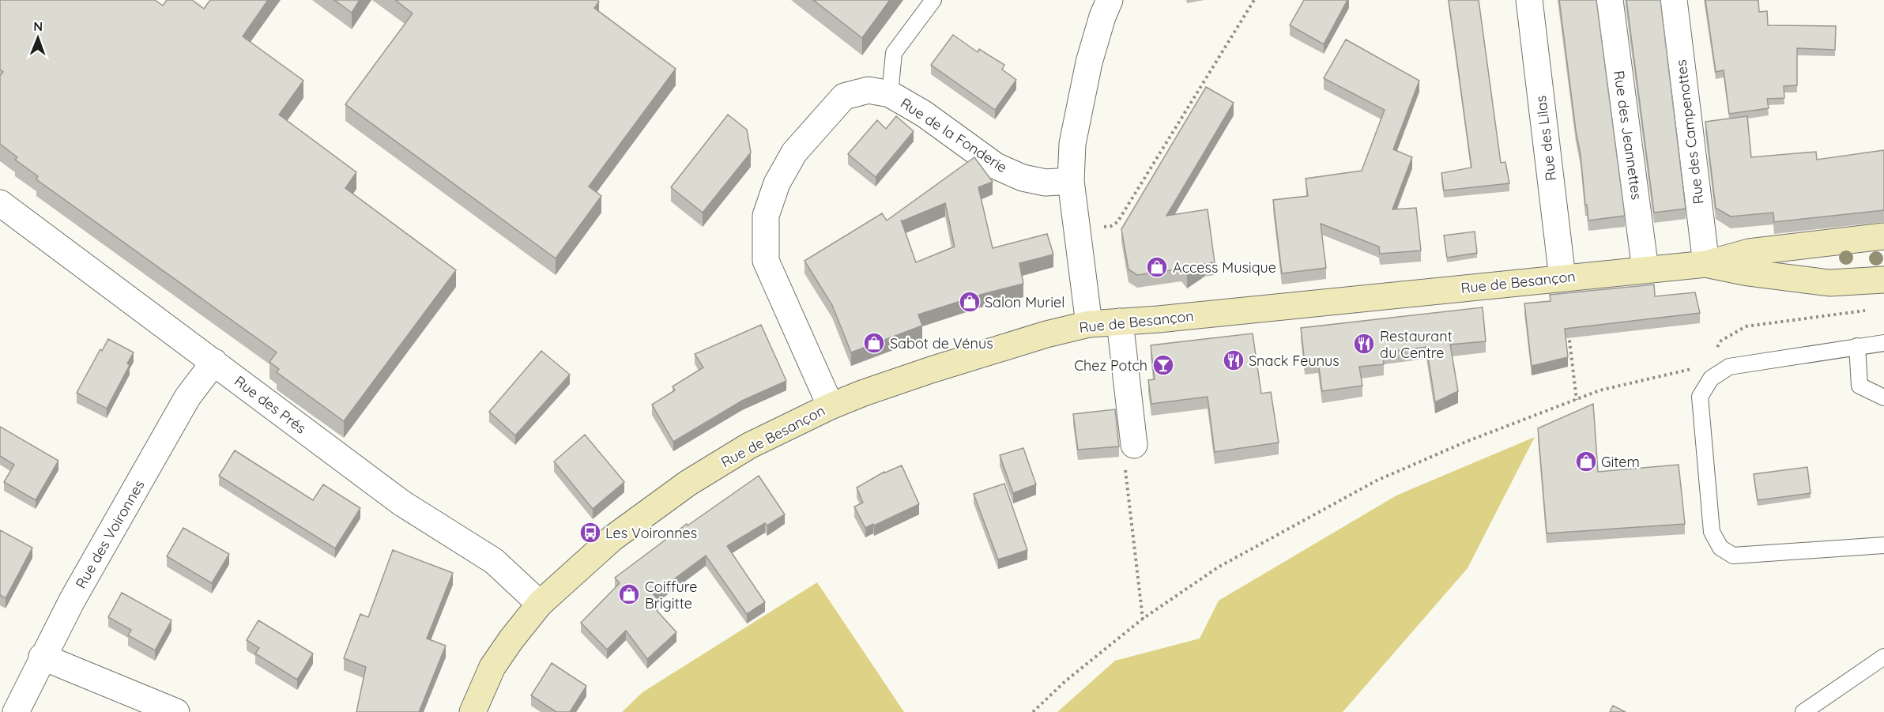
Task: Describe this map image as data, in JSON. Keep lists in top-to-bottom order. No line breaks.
{"streets":{"main road":["Rue de Besançon"],"street":["Rue des Campenottes","Rue de la Fonderie","Rue des Jeannettes","Rue des Lilas","Rue des Prés","Rue des Voironnes"]},"crossings":[["Rue des Campenottes","Rue de Besançon"],["Rue de la Fonderie","Rue de Besançon"],["Rue des Jeannettes","Rue de Besançon"],["Rue des Lilas","Rue de Besançon"],["Rue de Besançon","Rue des Prés"],["Rue des Prés","Rue des Voironnes"]],"places":{"shop":["Access Musique","Salon Muriel","Sabot de Vénus","Gitem","Coiffure Brigitte"],"restaurant":["Restaurant du Centre","Snack Feunus"],"bar":["Chez Potch"],"bus stop":["Les Voironnes"]},"north":"top"}
